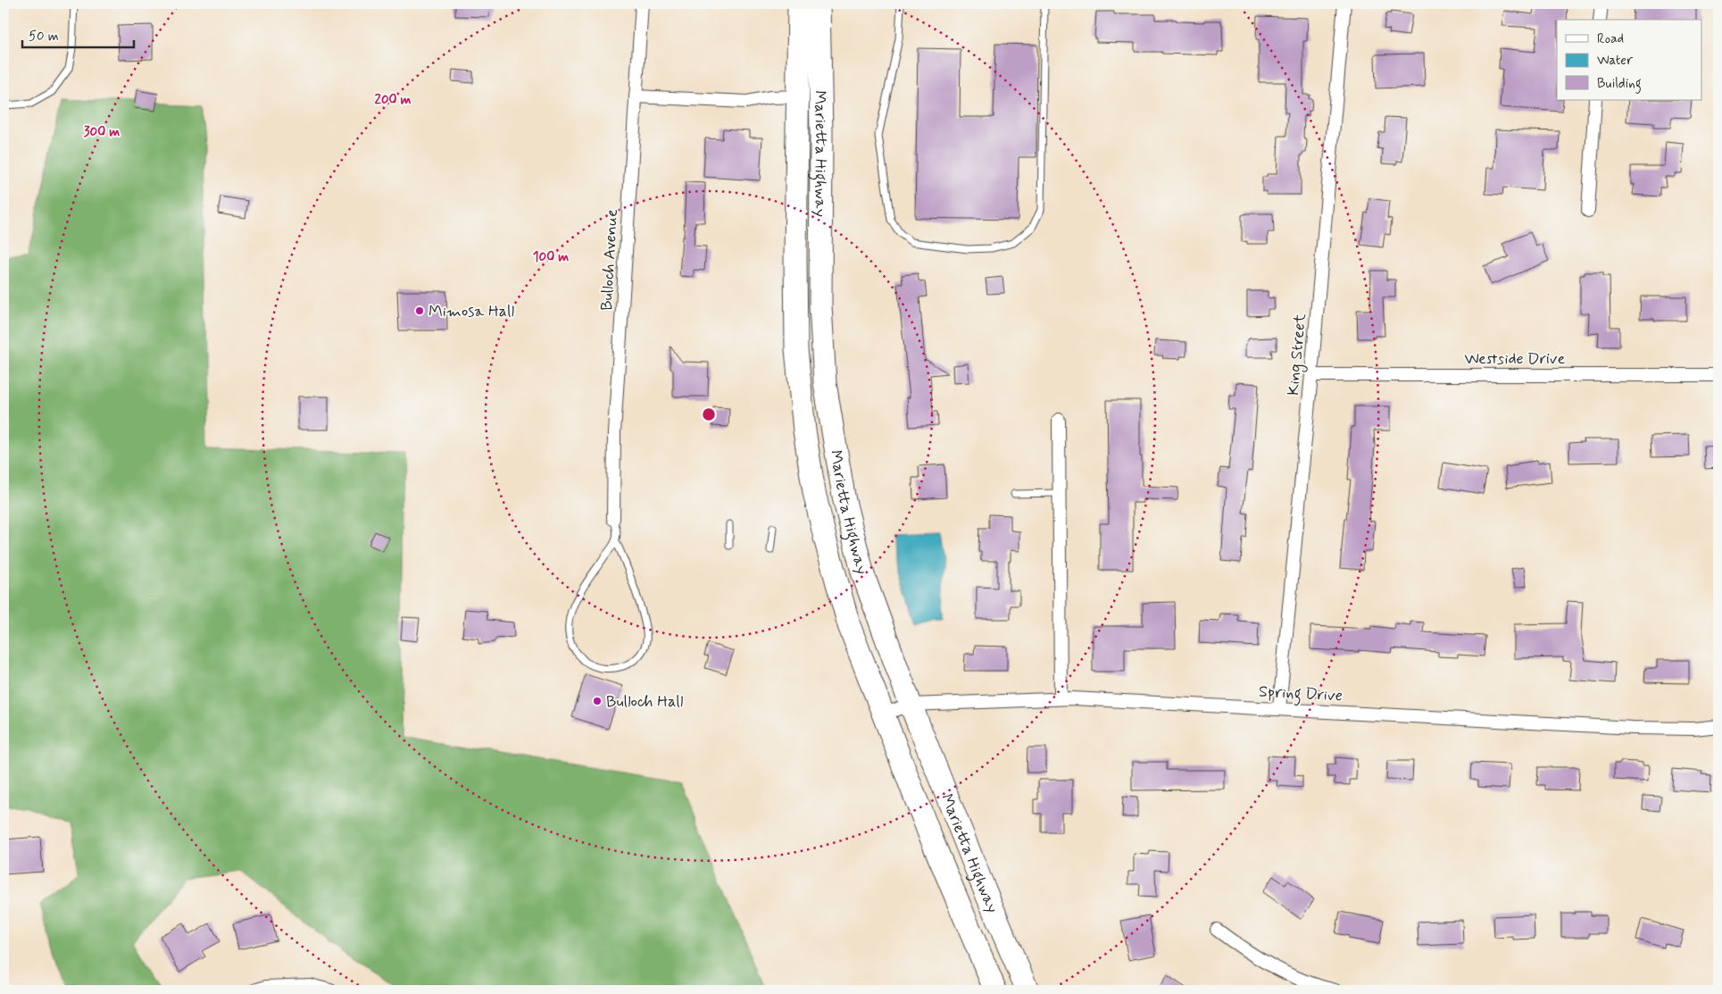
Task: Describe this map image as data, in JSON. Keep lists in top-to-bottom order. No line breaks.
{"streets":{"highway":["Marietta Highway"],"street":["Bulloch Avenue","King Street","Westside Drive","Spring Drive"]},"crossings":[["Marietta Highway","Spring Drive"],["King Street","Westside Drive"],["King Street","Spring Drive"]],"places":["Mimosa Hall","Bulloch Hall"],"legend":["Road","Water","Building"],"scale_bar":"50 m","rings":["200 m","300 m","100 m"]}
